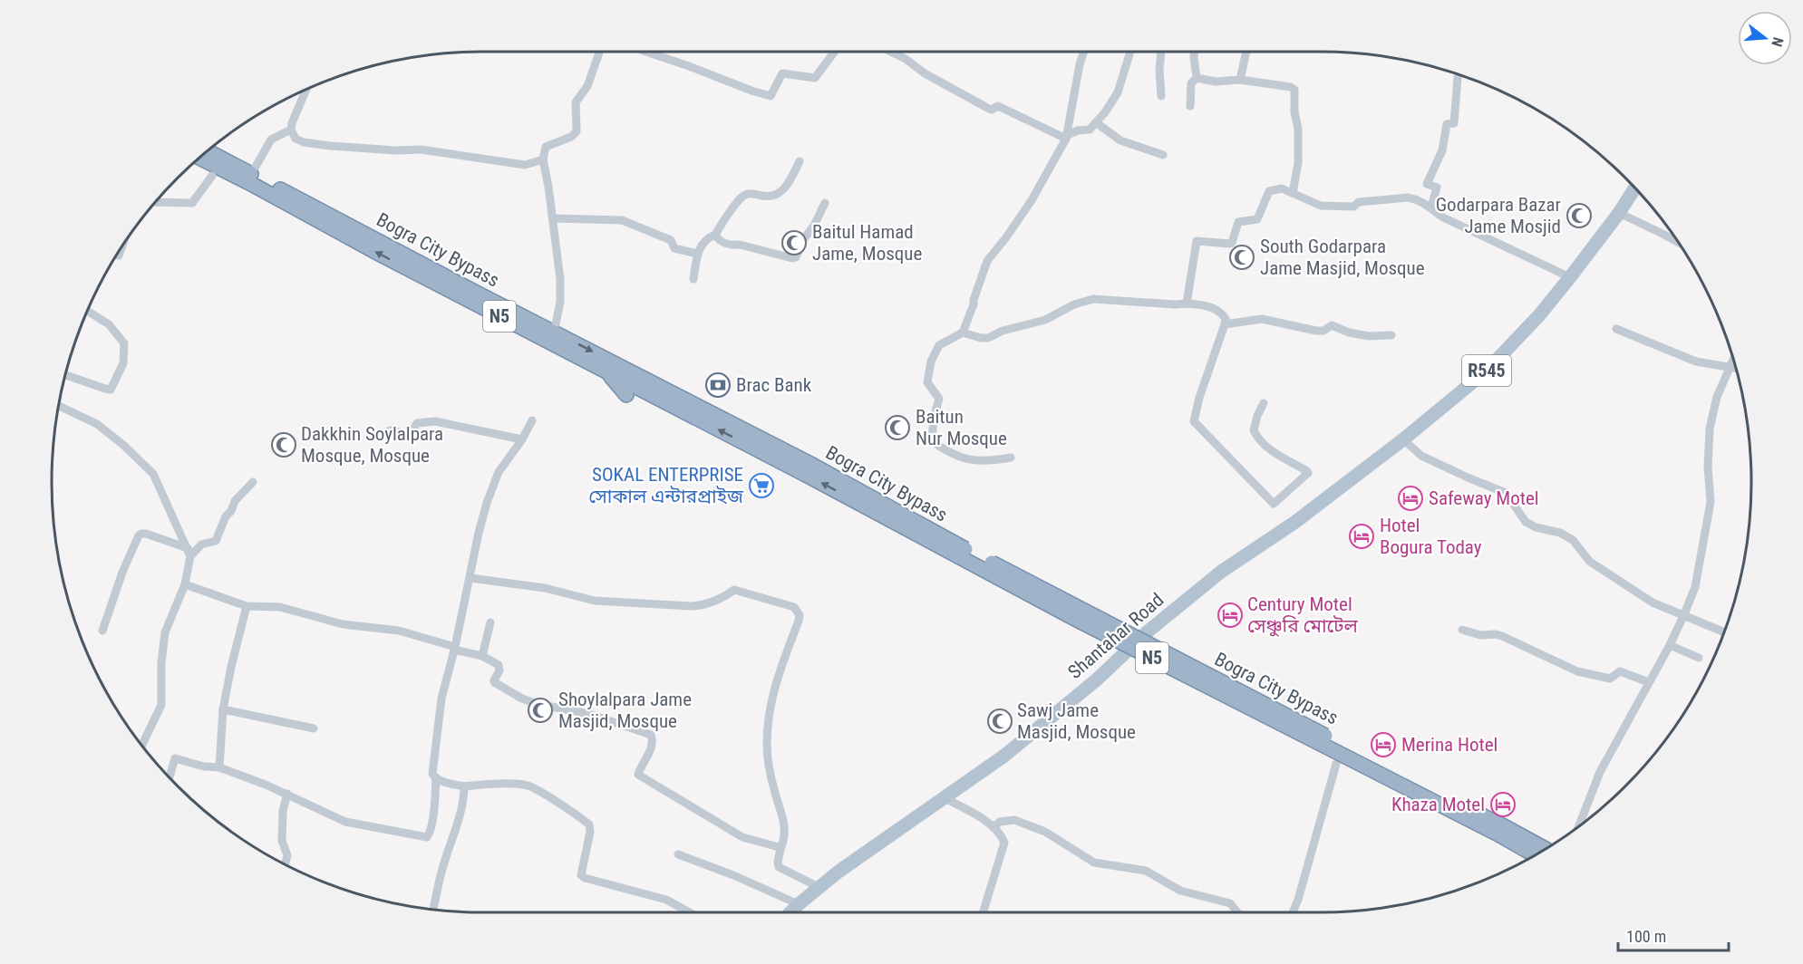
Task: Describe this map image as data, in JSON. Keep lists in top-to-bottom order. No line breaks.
{"streets":{"highway":["Bogra City Bypass","N5"],"main road":["R545","Shantahar Road"]},"crossings":[["R545","Shantahar Road"]],"places":{"mosque":["Godarpara Bazar Jame Mosjid","Baitul Hamad Jame, Mosque","South Godarpara Jame Masjid, Mosque","Baitun Nur Mosque","Dakkhin Soylalpara Mosque, Mosque","Shoylalpara Jame Masjid, Mosque","Sawj Jame Masjid, Mosque"],"bank":["Brac Bank"],"supermarket":["SOKAL ENTERPRISE সোকাল এন্টারপ্রাইজ"],"hotel":["Safeway Motel","Hotel Bogura Today","Century Motel সেঞ্চুরি মোটেল","Merina Hotel","Khaza Motel"]},"scale_bar":"100 m","north":"right"}
